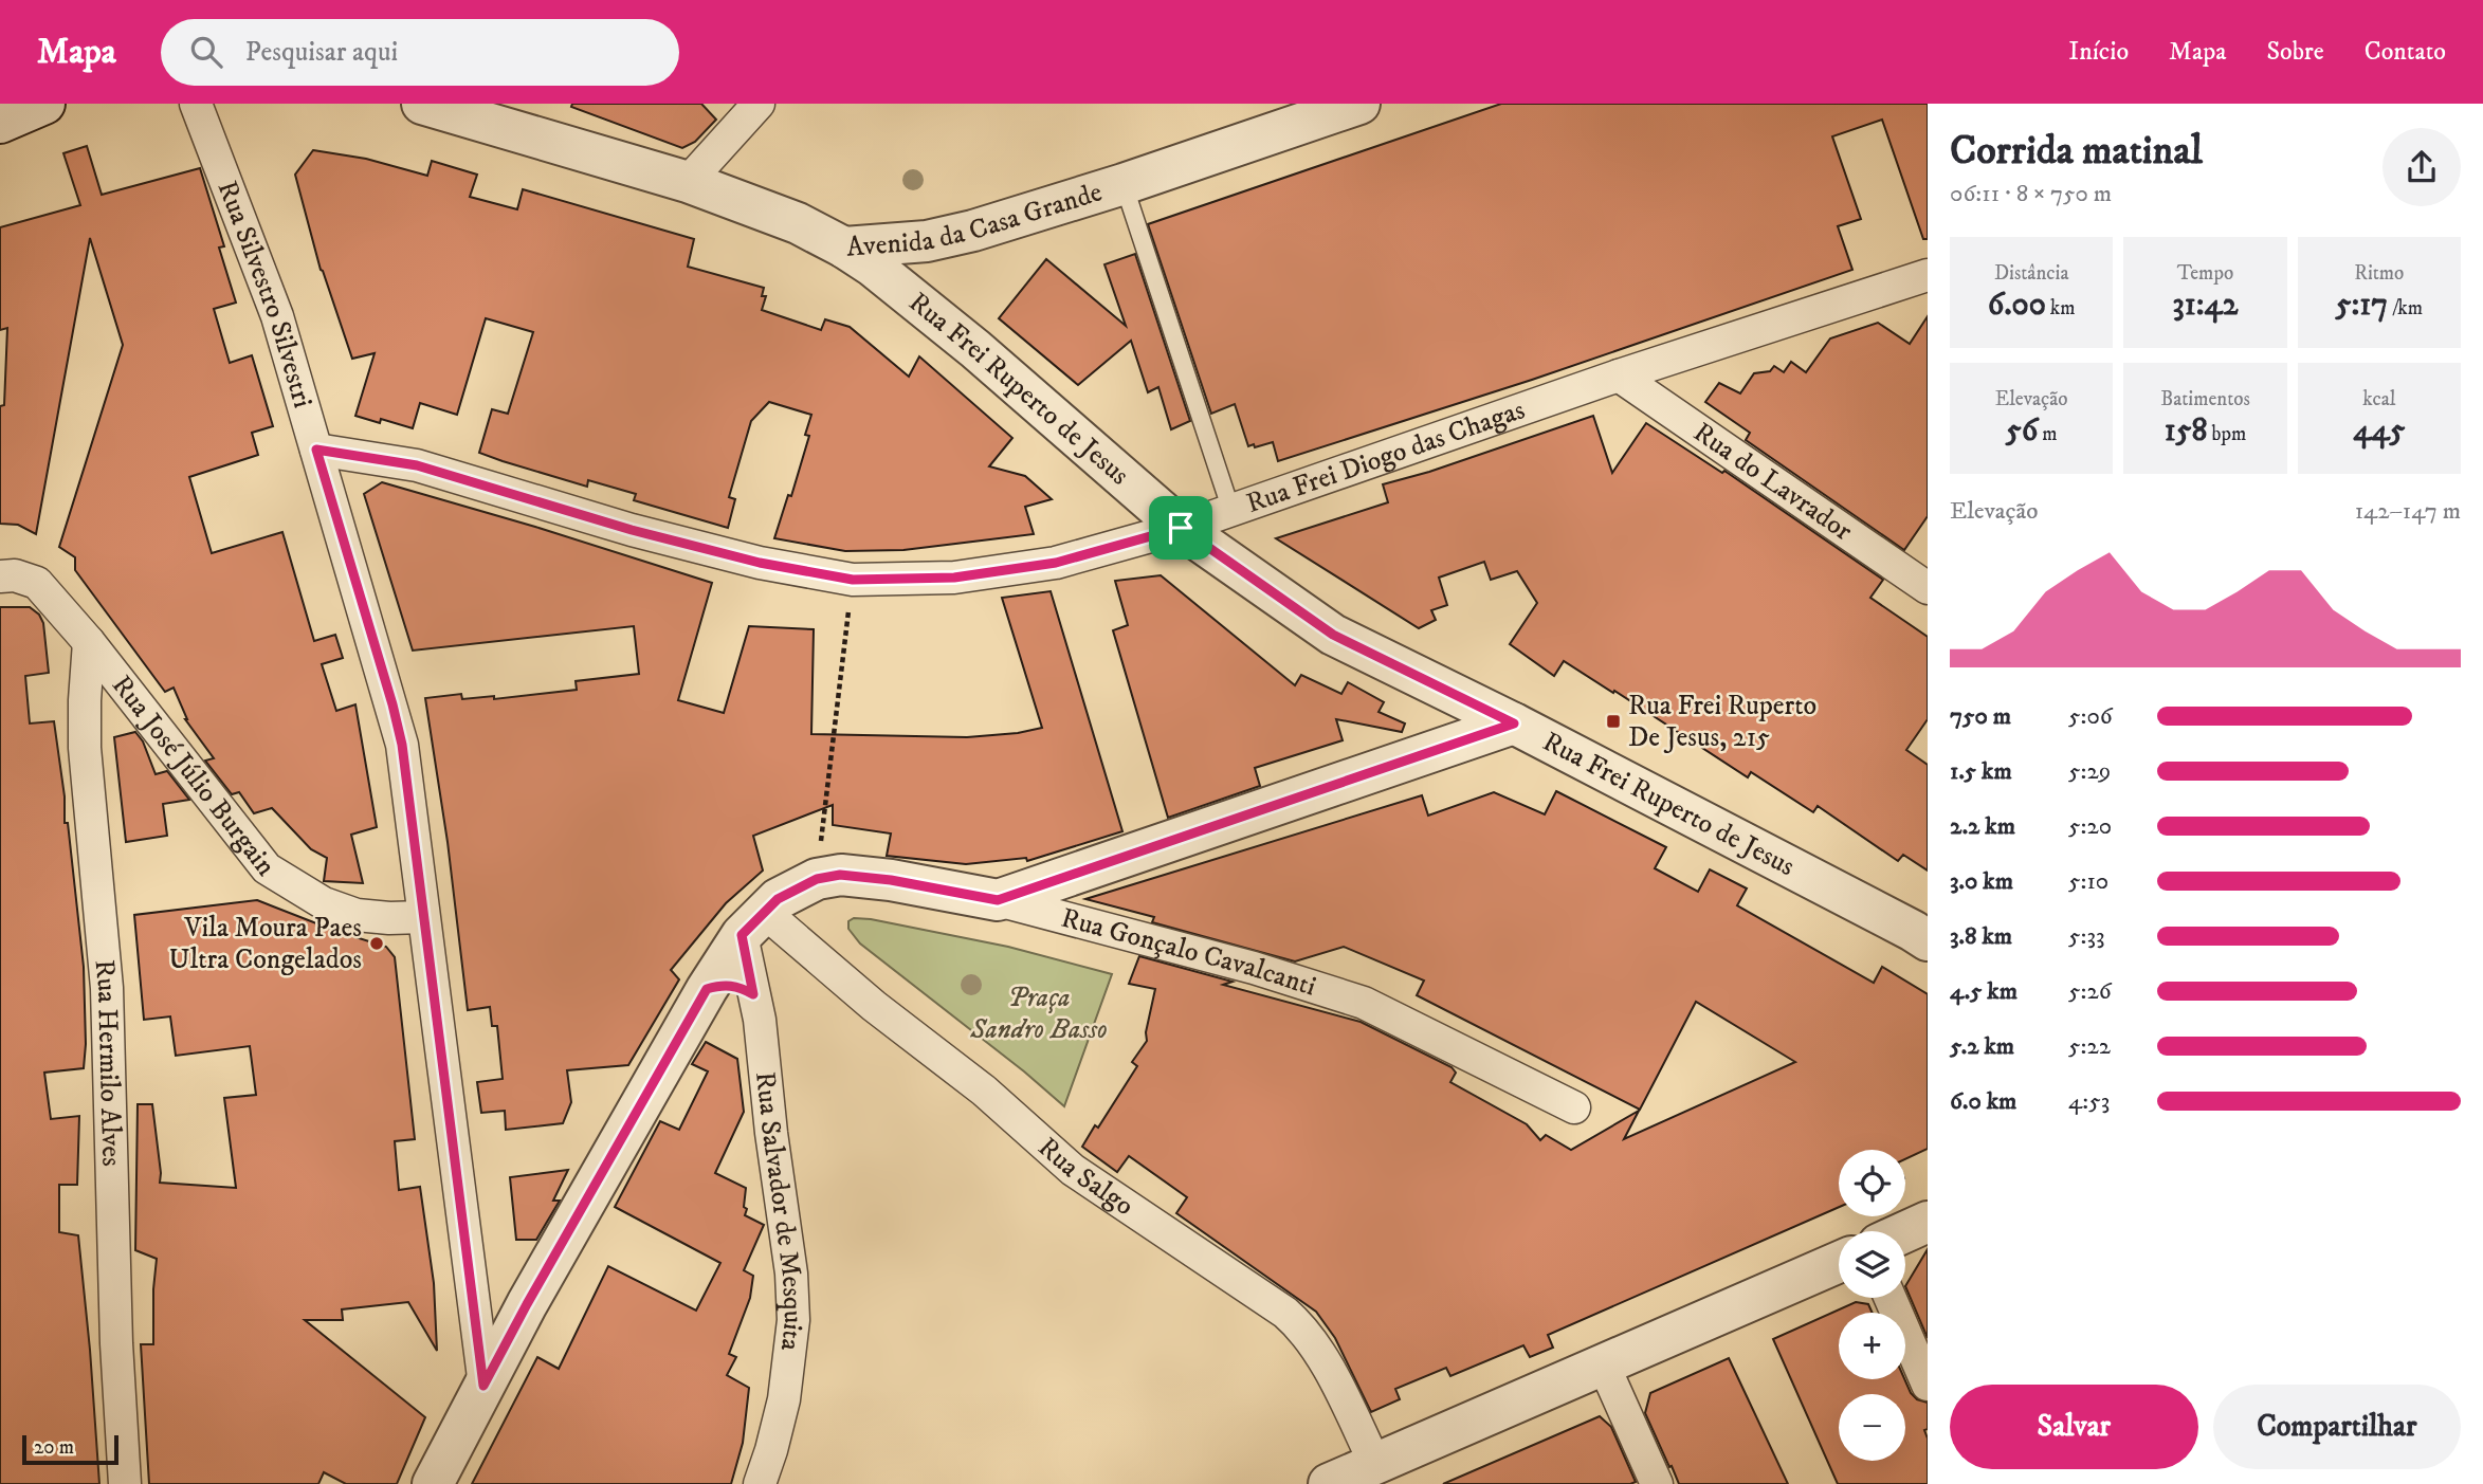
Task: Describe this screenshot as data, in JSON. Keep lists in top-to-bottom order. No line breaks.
{"streets":{"street":["Avenida da Casa Grande","Rua Silvestro Silvestri","Rua Frei Ruperto de Jesus","Rua Frei Diogo das Chagas","Rua do Lavrador","Rua José Júlio Burgain","Rua Gonçalo Cavalcanti","Rua Hermilo Alves","Rua Salgo","Rua Salvador de Mesquita"]},"crossings":[["Avenida da Casa Grande","Rua Frei Ruperto de Jesus"],["Rua Silvestro Silvestri","Rua Frei Diogo das Chagas"],["Rua Silvestro Silvestri","Rua José Júlio Burgain"],["Rua Silvestro Silvestri","Rua Gonçalo Cavalcanti"],["Rua Frei Ruperto de Jesus","Rua Frei Diogo das Chagas"],["Rua Frei Diogo das Chagas","Rua do Lavrador"],["Rua José Júlio Burgain","Rua Hermilo Alves"],["Rua Gonçalo Cavalcanti","Rua Salgo"],["Rua Gonçalo Cavalcanti","Rua Salvador de Mesquita"],["Rua Salgo","Rua Salvador de Mesquita"]],"parks":["Praça Sandro Basso"],"places":{"transit":["Rua Frei Ruperto De Jesus, 215"],"other":["Vila Moura Paes Ultra Congelados"]},"scale_bar":"20 m","page":{"header":"Mapa","search":"Pesquisar aqui","nav":["Início","Mapa","Sobre","Contato"],"heading":["Corrida matinal","06:11 · 8 × 750 m"],"stats":[["Distância","6.00 km"],["Tempo","31:42"],["Ritmo","5:17 /km"],["Elevação","56 m"],["Batimentos","158 bpm"],["kcal","445"]],"chart":["Elevação","142–147 m"],"list":[{"name":"750 m","note":"5:06"},{"name":"1.5 km","note":"5:29"},{"name":"2.2 km","note":"5:20"},{"name":"3.0 km","note":"5:10"},{"name":"3.8 km","note":"5:33"},{"name":"4.5 km","note":"5:26"},{"name":"5.2 km","note":"5:22"},{"name":"6.0 km","note":"4:53"}],"map_buttons":["+","−"],"buttons":["Salvar","Compartilhar"],"scale":"20 m"}}
